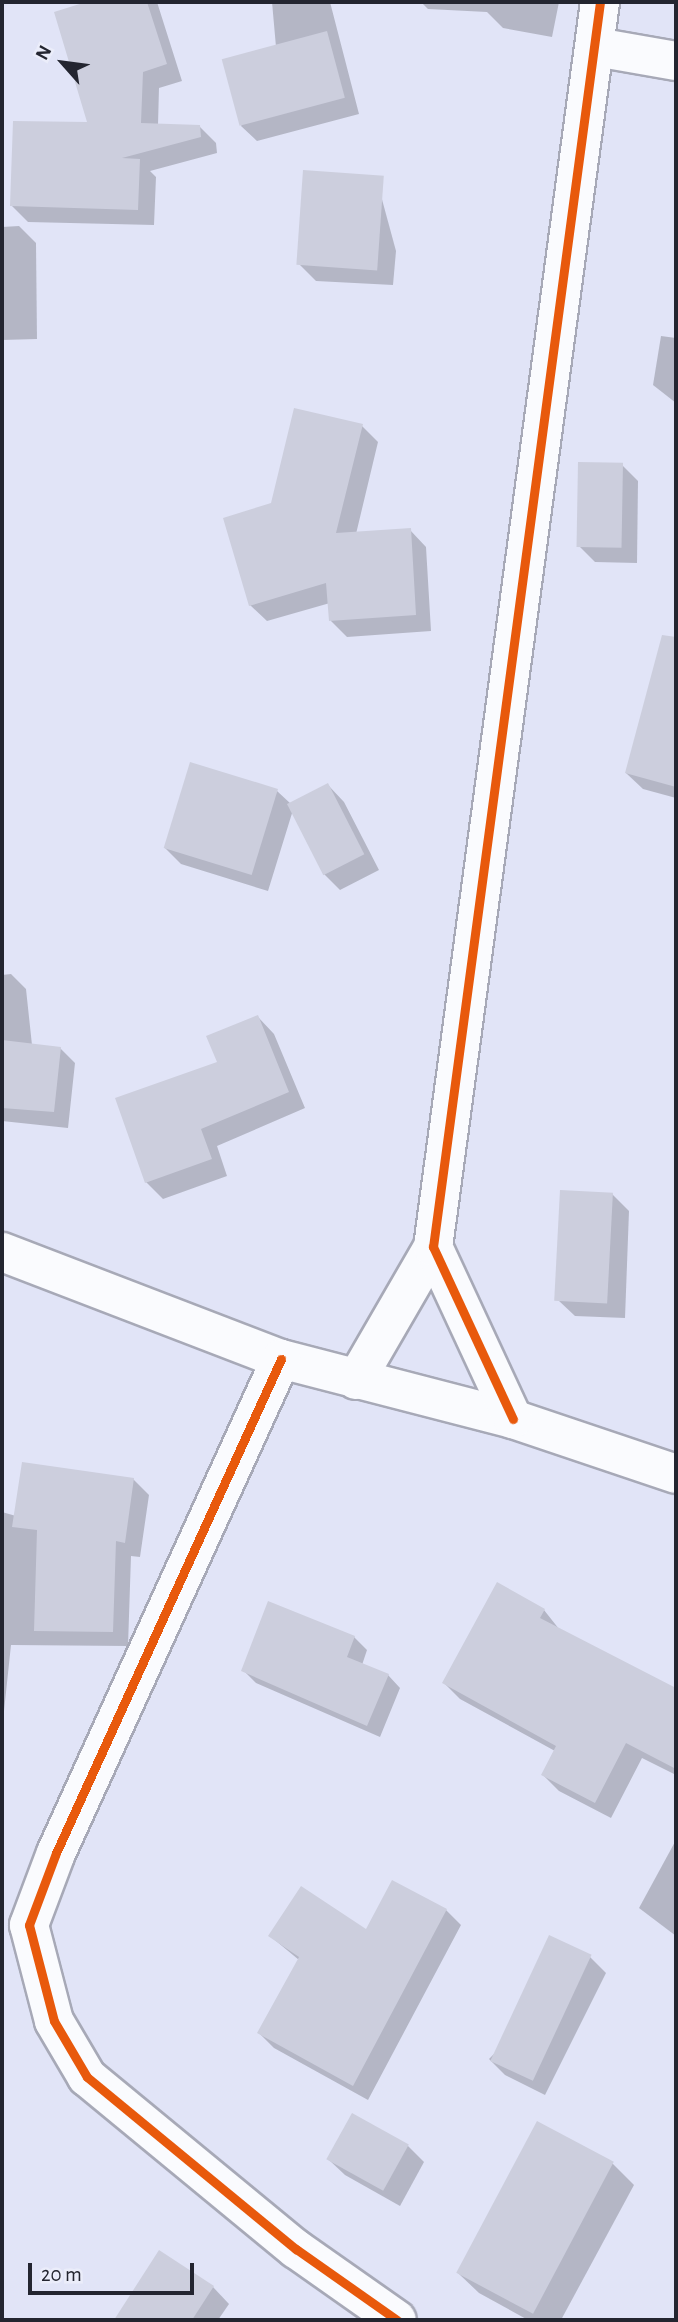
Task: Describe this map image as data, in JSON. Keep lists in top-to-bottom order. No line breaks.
{"scale_bar":"20 m","north":"top left"}
